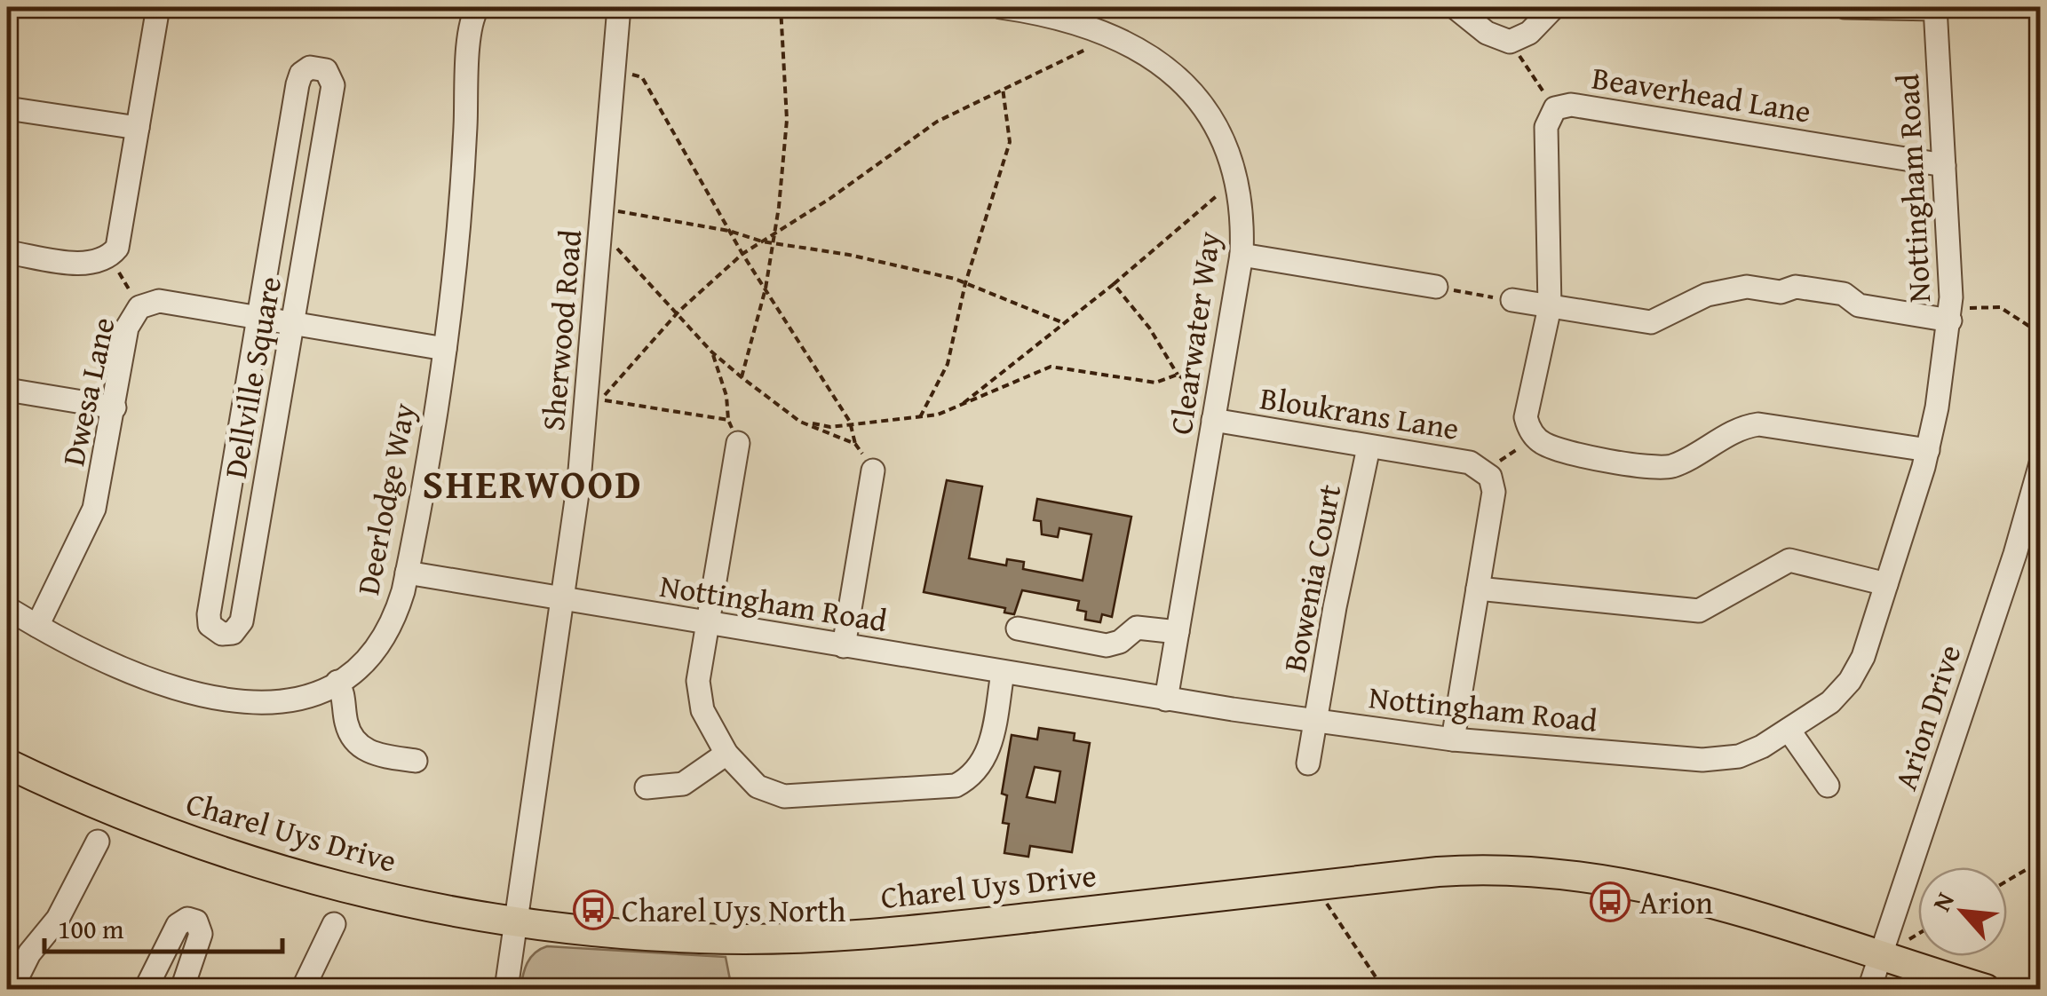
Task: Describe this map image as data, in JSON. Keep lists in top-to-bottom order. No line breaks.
{"streets":{"main road":["Charel Uys Drive"],"street":["Beaverhead Lane","Nottingham Road","Sherwood Road","Clearwater Way","Dellville Square","Dwesa Lane","Bloukrans Lane","Deerlodge Way","Bowenia Court","Arion Drive"]},"crossings":[["Beaverhead Lane","Nottingham Road"],["Nottingham Road","Sherwood Road"],["Nottingham Road","Clearwater Way"],["Nottingham Road","Bloukrans Lane"],["Nottingham Road","Deerlodge Way"],["Nottingham Road","Bowenia Court"],["Sherwood Road","Charel Uys Drive"],["Clearwater Way","Bloukrans Lane"],["Dellville Square","Dwesa Lane"],["Dwesa Lane","Deerlodge Way"],["Bloukrans Lane","Bowenia Court"],["Arion Drive","Charel Uys Drive"]],"districts":["SHERWOOD"],"places":{"bus stop":["Arion","Charel Uys North"]},"scale_bar":"100 m","north":"top left"}
